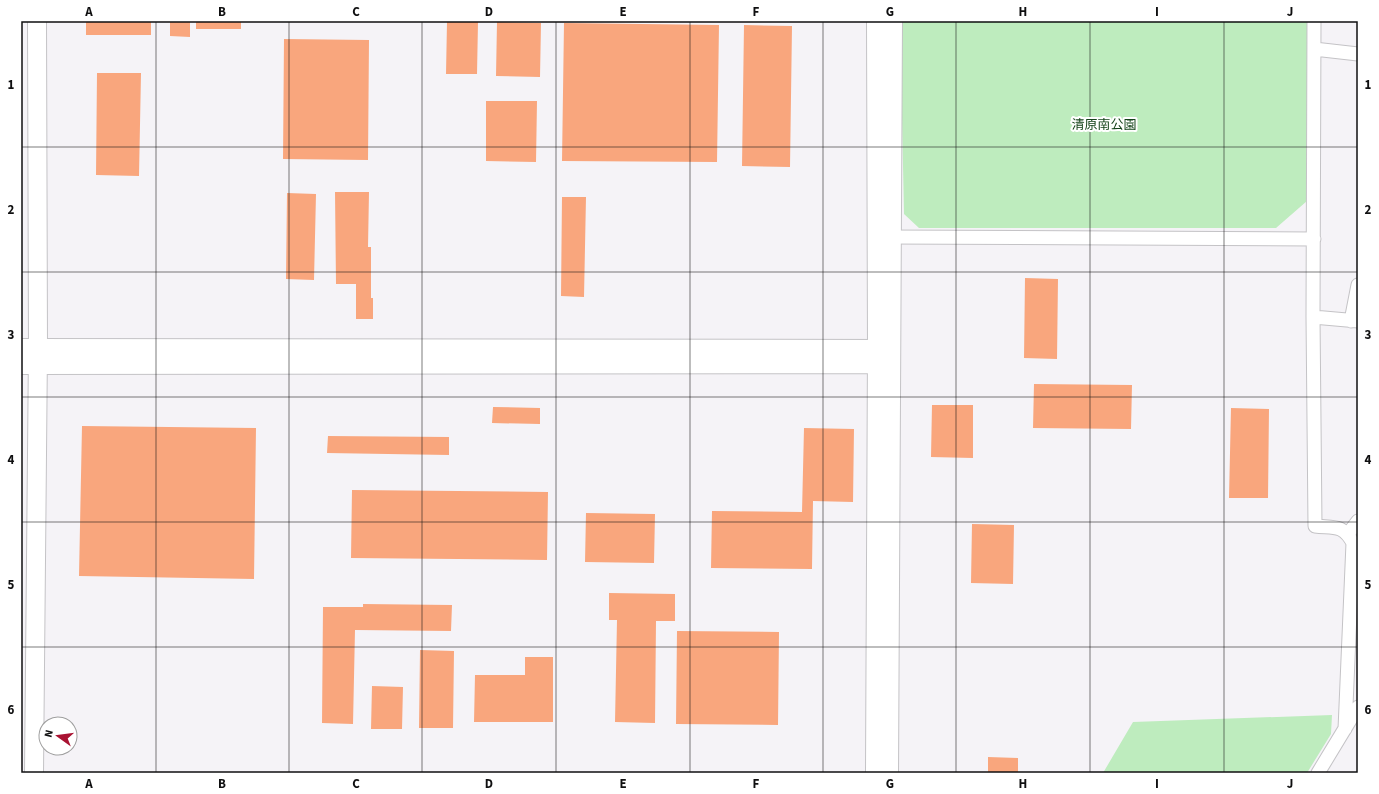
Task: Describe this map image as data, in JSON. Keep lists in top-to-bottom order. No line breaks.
{"parks":["清原南公園"],"north":"left","grid":{"columns":["A","B","C","D","E","F","G","H","I","J"],"rows":["1","2","3","4","5","6"]}}
